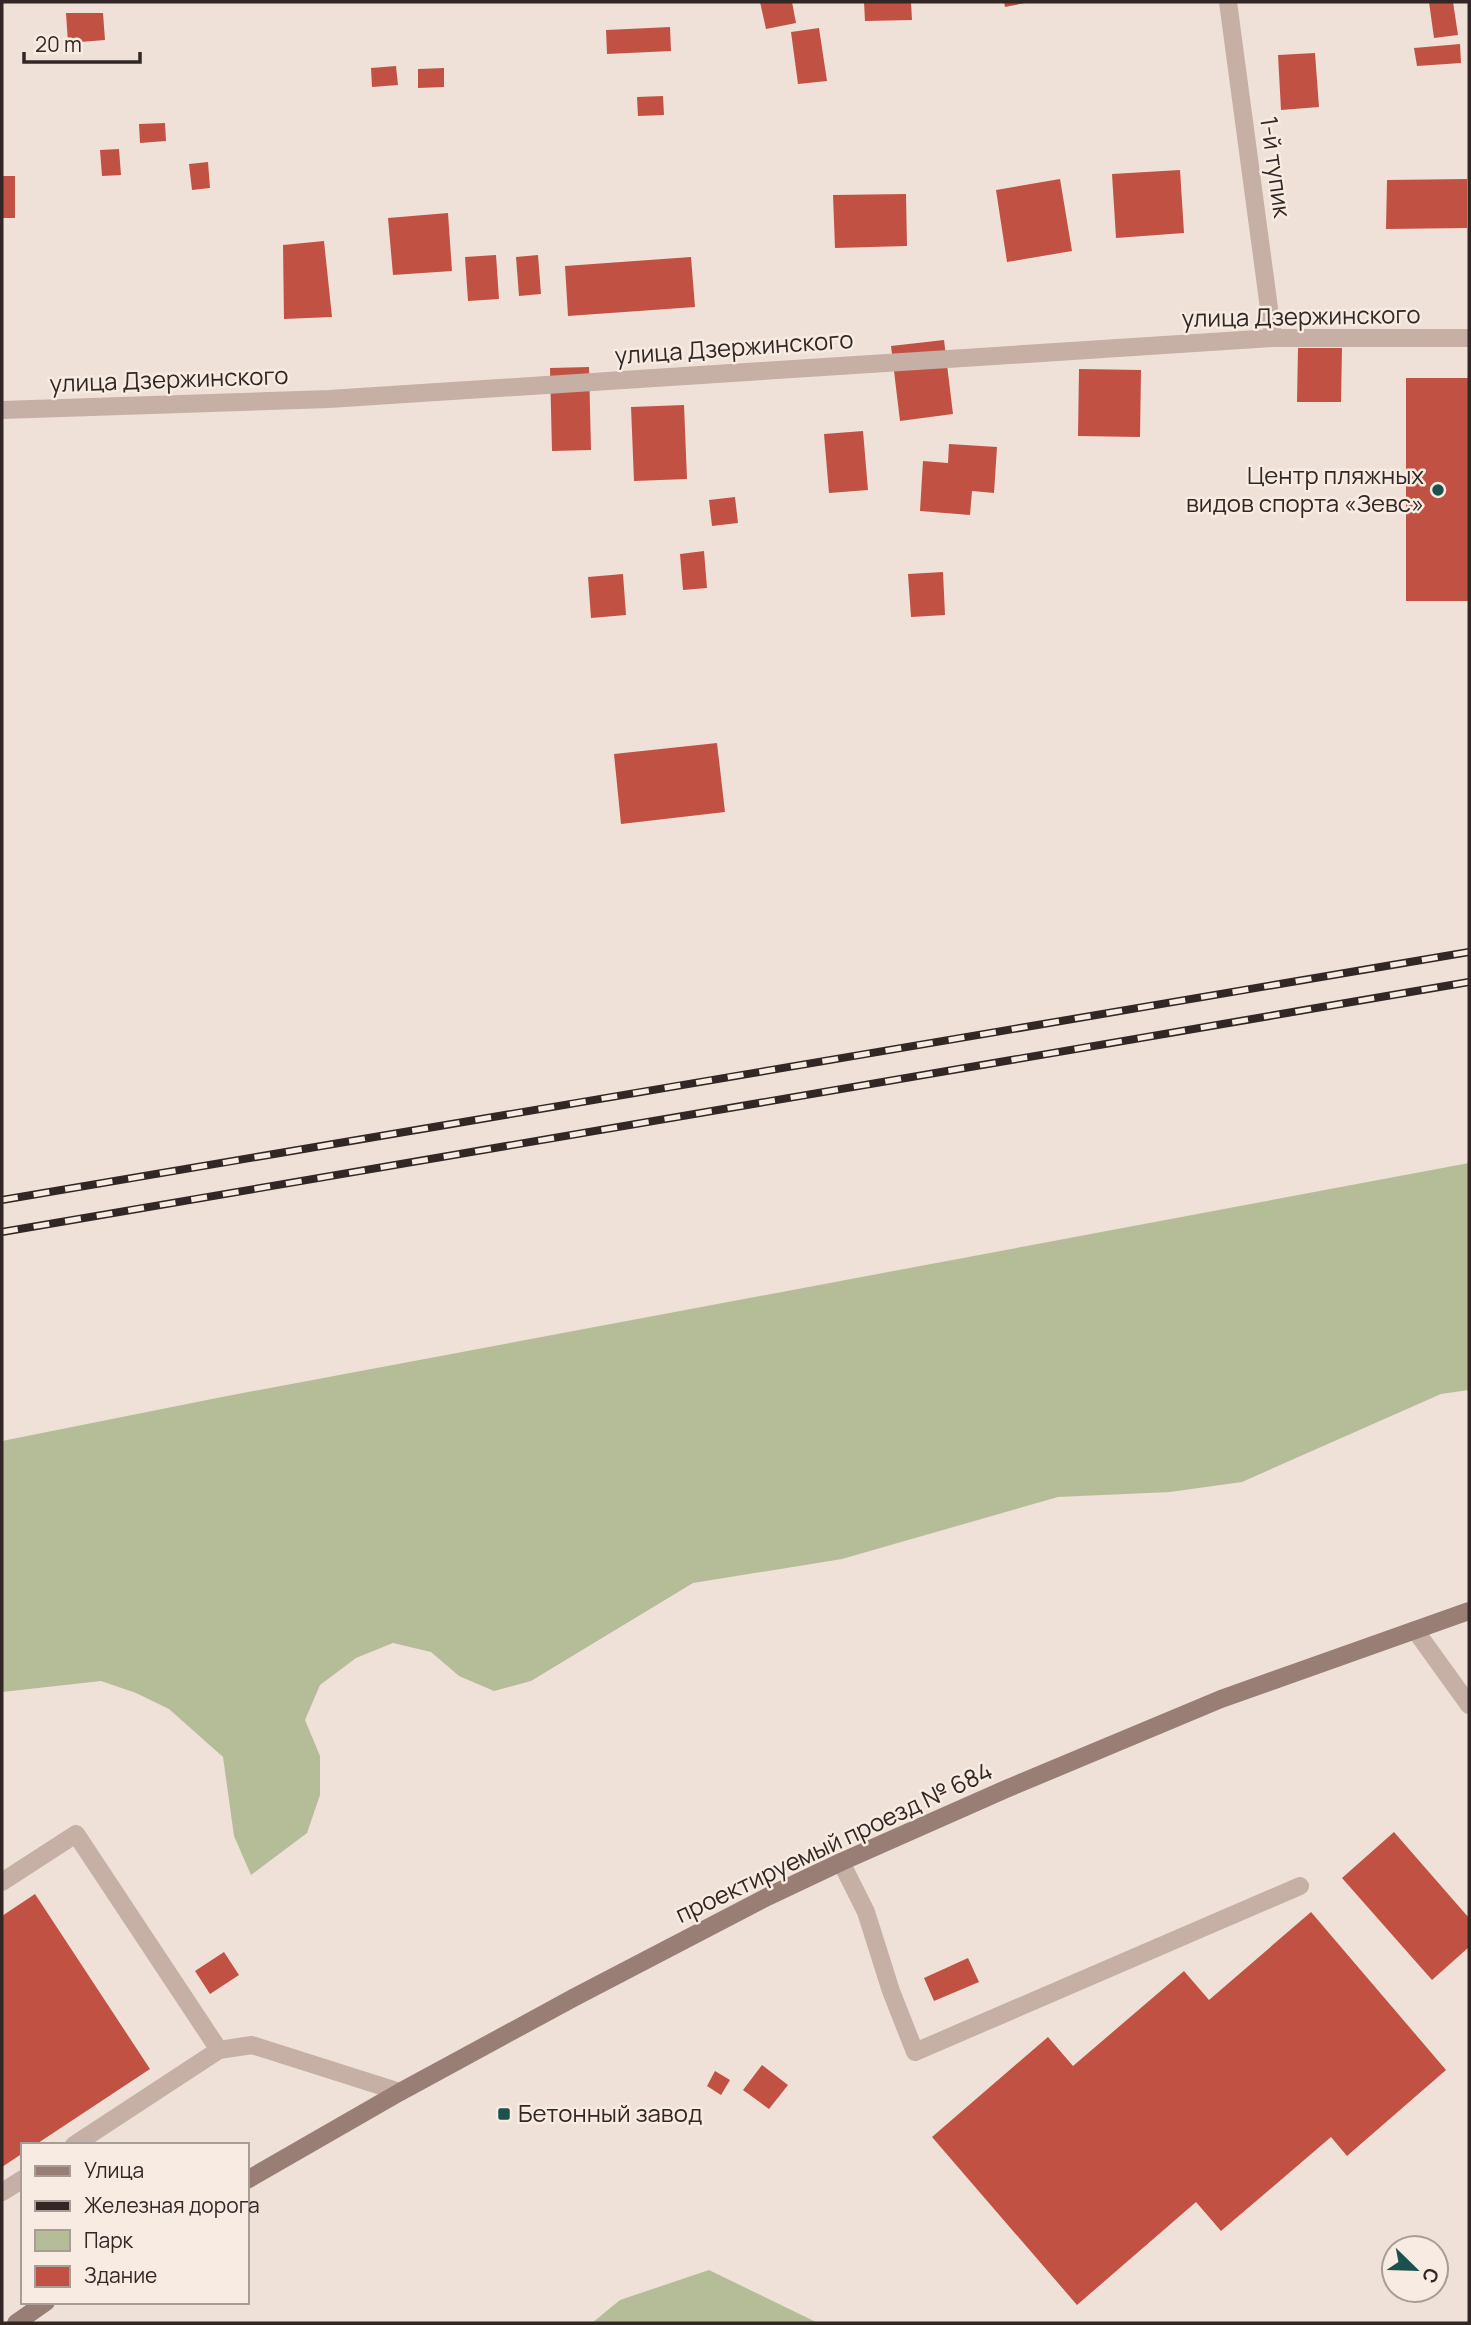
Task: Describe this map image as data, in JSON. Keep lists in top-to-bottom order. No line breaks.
{"streets":{"street":["1-й тупик","улица Дзержинского","проектируемый проезд № 684"]},"crossings":[["1-й тупик","улица Дзержинского"]],"places":{"other":["Центр пляжных видов спорта «Зевс»"],"transit":["Бетонный завод"]},"legend":["Улица","Железная дорога","Парк","Здание"],"scale_bar":"20 m","north":"bottom right"}
